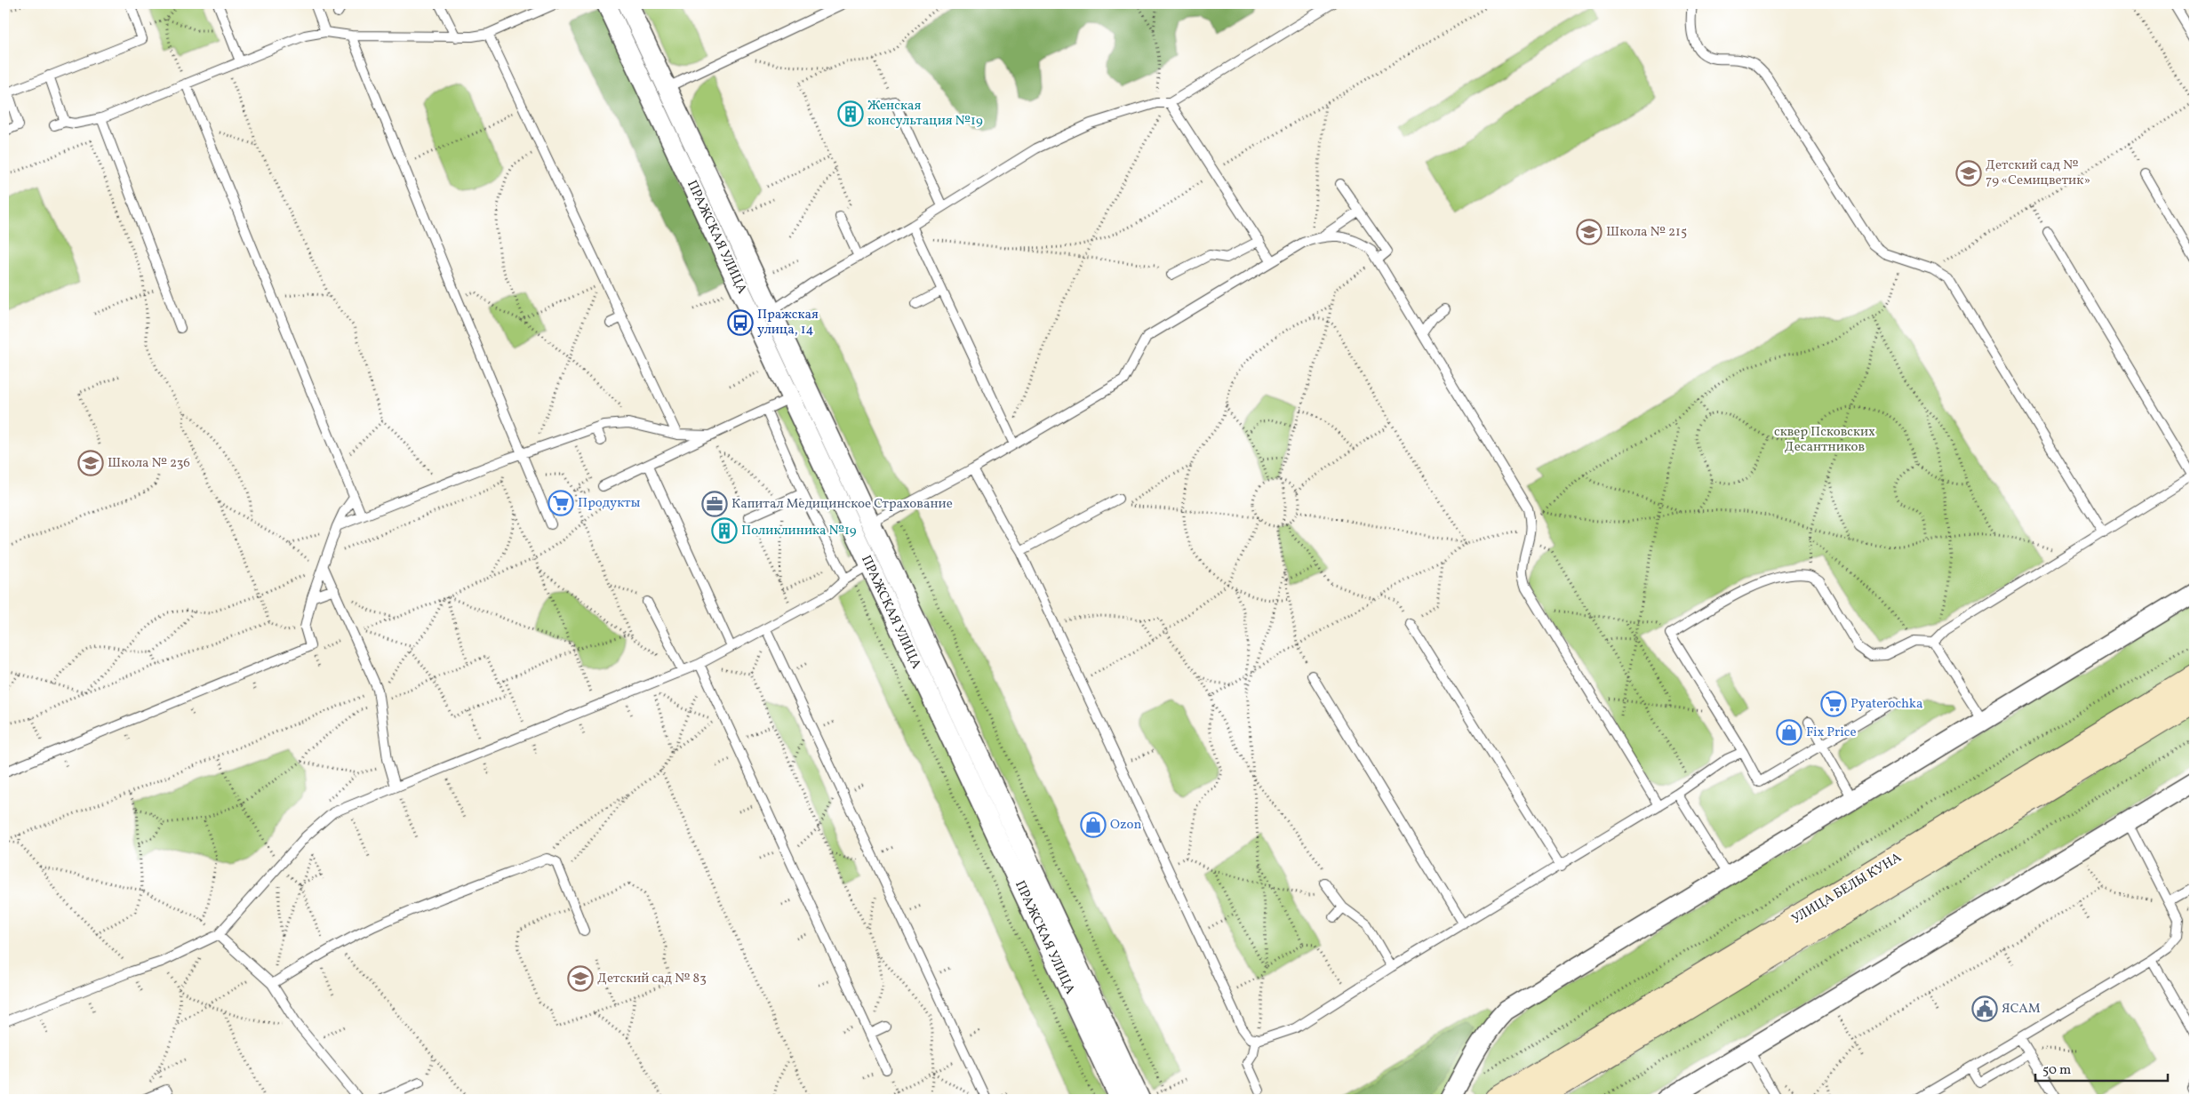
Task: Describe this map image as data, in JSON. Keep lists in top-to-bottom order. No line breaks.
{"streets":{"street":["ПРАЖСКАЯ УЛИЦА","УЛИЦА БЕЛЫ КУНА"]},"parks":["сквер Псковских Десантников"],"places":{"building":["Женская консультация №19","Поликлиника №19"],"school or university":["Детский сад № 79 «Семицветик»","Школа № 215","Школа № 236","Детский сад № 83"],"bus stop":["Пражская улица, 14"],"supermarket":["Продукты","Pyaterochka"],"office":["Капитал Медицинское Страхование"],"shop":["Fix Price","Ozon"],"public building":["ЯСАМ"]},"scale_bar":"50 m"}
